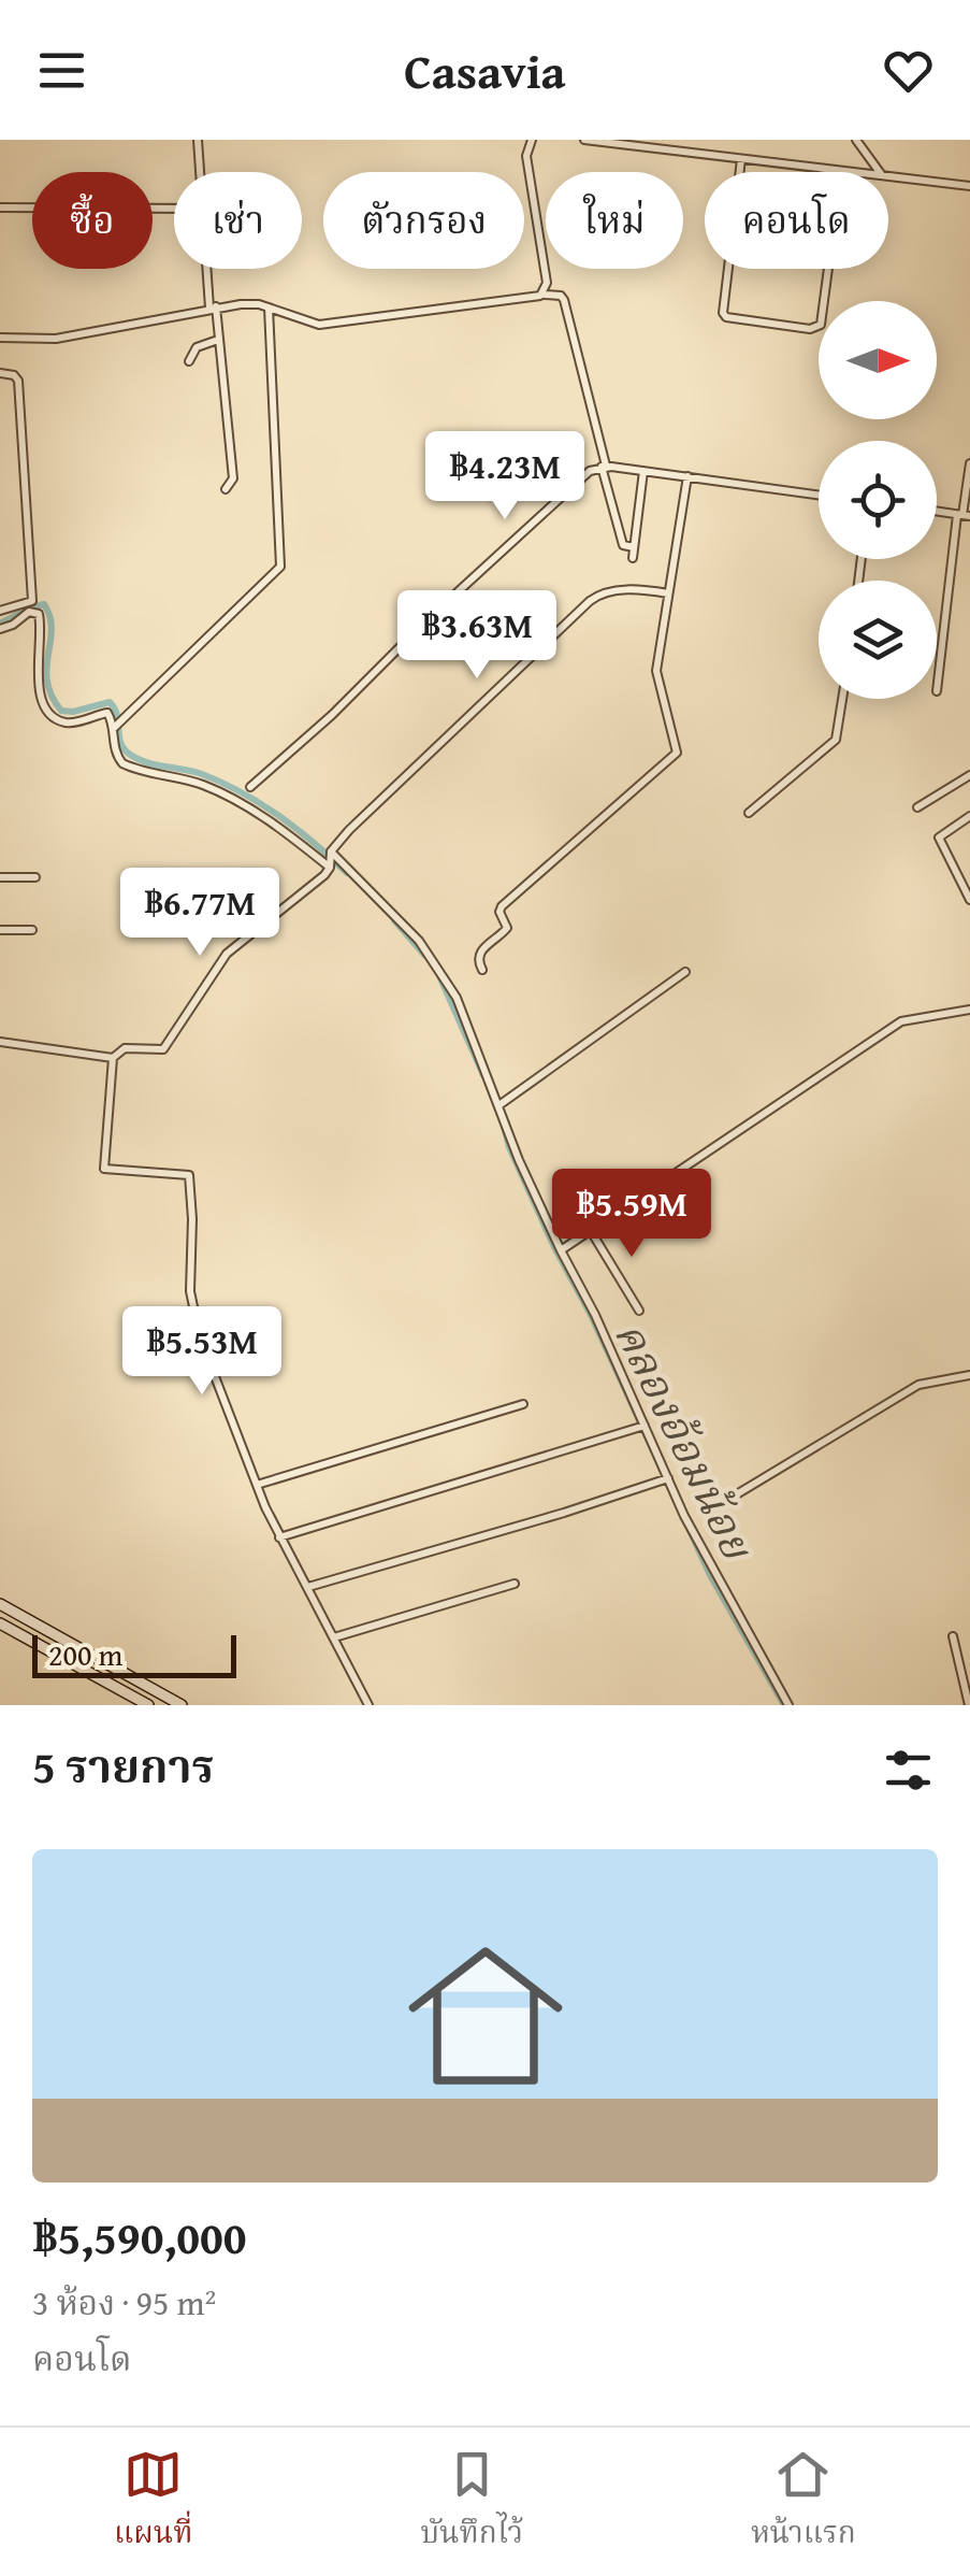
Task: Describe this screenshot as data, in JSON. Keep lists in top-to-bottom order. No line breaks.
{"water":["คลองอ้อมน้อย"],"scale_bar":"200 m","north":"right","page":{"header":"Casavia","chip":["ซื้อ","เช่า","ตัวกรอง","ใหม่","คอนโด"],"price":["฿4.23M","฿3.63M","฿6.77M","฿5.59M","฿5.53M"],"scale":"200 m","heading":"5 รายการ","list":[{"name":"฿5,590,000","note":"3 ห้อง · 95 m² · คอนโด"}],"tabs":["แผนที่","บันทึกไว้","หน้าแรก"]}}
